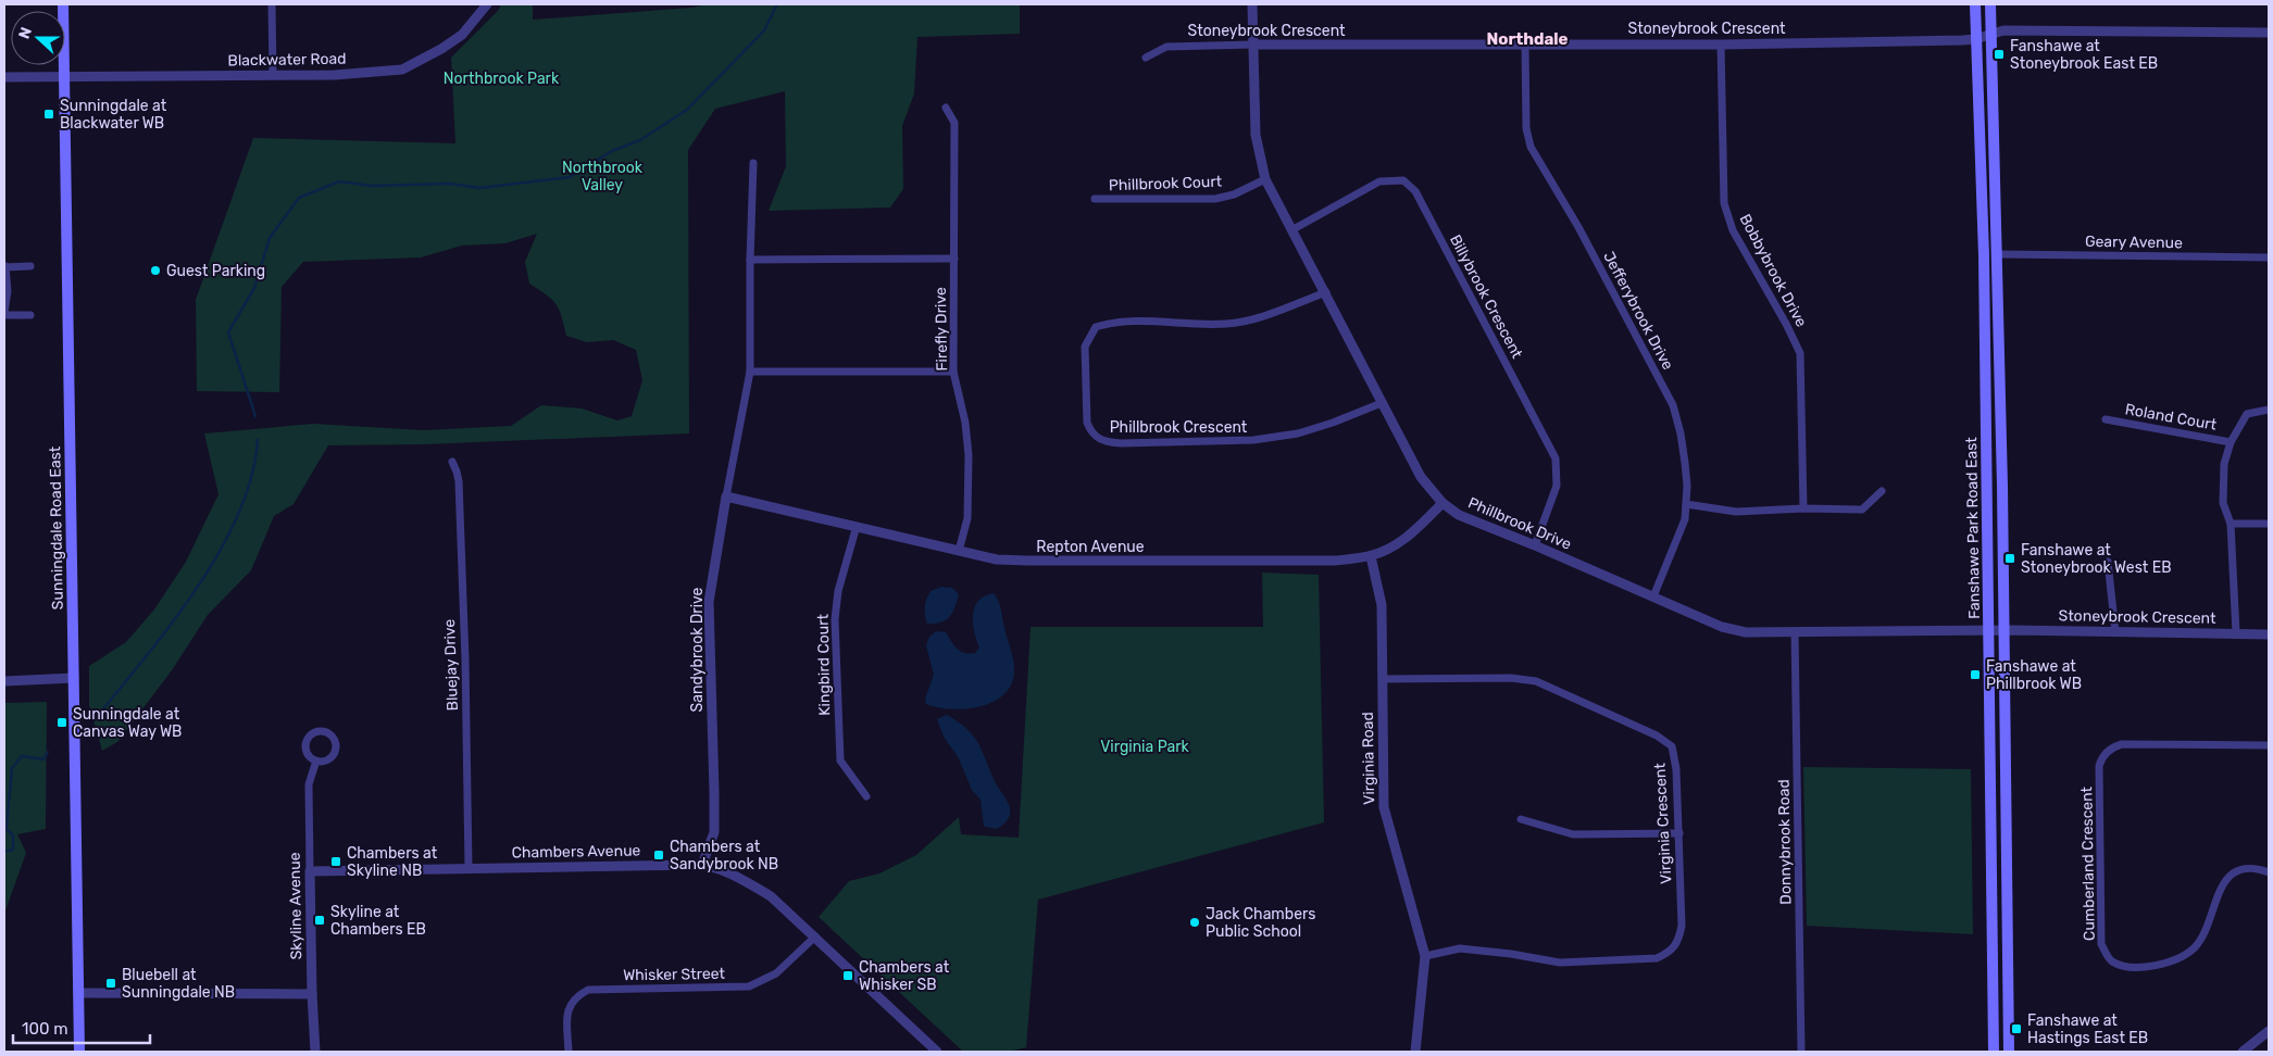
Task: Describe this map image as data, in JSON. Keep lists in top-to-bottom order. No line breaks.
{"streets":{"main road":["Sunningdale Road East","Fanshawe Park Road East"],"street":["Stoneybrook Crescent","Blackwater Road","Phillbrook Court","Geary Avenue","Bobbybrook Drive","Billybrook Crescent","Jefferybrook Drive","Firefly Drive","Roland Court","Phillbrook Crescent","Phillbrook Drive","Repton Avenue","Sandybrook Drive","Bluejay Drive","Kingbird Court","Virginia Road","Virginia Crescent","Donnybrook Road","Chambers Avenue","Cumberland Crescent","Skyline Avenue","Whisker Street"]},"crossings":[["Stoneybrook Crescent","Bobbybrook Drive"],["Stoneybrook Crescent","Jefferybrook Drive"],["Stoneybrook Crescent","Phillbrook Drive"],["Stoneybrook Crescent","Fanshawe Park Road East"],["Blackwater Road","Sunningdale Road East"],["Phillbrook Court","Phillbrook Drive"],["Geary Avenue","Fanshawe Park Road East"],["Billybrook Crescent","Phillbrook Drive"],["Jefferybrook Drive","Phillbrook Drive"],["Firefly Drive","Repton Avenue"],["Phillbrook Crescent","Phillbrook Drive"],["Phillbrook Drive","Fanshawe Park Road East"],["Phillbrook Drive","Repton Avenue"],["Phillbrook Drive","Donnybrook Road"],["Repton Avenue","Sandybrook Drive"],["Repton Avenue","Kingbird Court"],["Repton Avenue","Virginia Road"],["Sandybrook Drive","Chambers Avenue"],["Bluejay Drive","Chambers Avenue"],["Virginia Road","Virginia Crescent"],["Chambers Avenue","Skyline Avenue"],["Chambers Avenue","Whisker Street"]],"districts":["Northdale"],"parks":["Northbrook Park","Northbrook Valley","Virginia Park"],"places":{"transit":["Fanshawe at Stoneybrook East EB","Sunningdale at Blackwater WB","Fanshawe at Stoneybrook West EB","Fanshawe at Phillbrook WB","Sunningdale at Canvas Way WB","Chambers at Sandybrook NB","Chambers at Skyline NB","Skyline at Chambers EB","Chambers at Whisker SB","Bluebell at Sunningdale NB","Fanshawe at Hastings East EB"],"other":["Guest Parking","Jack Chambers Public School"]},"scale_bar":"100 m","north":"left"}
